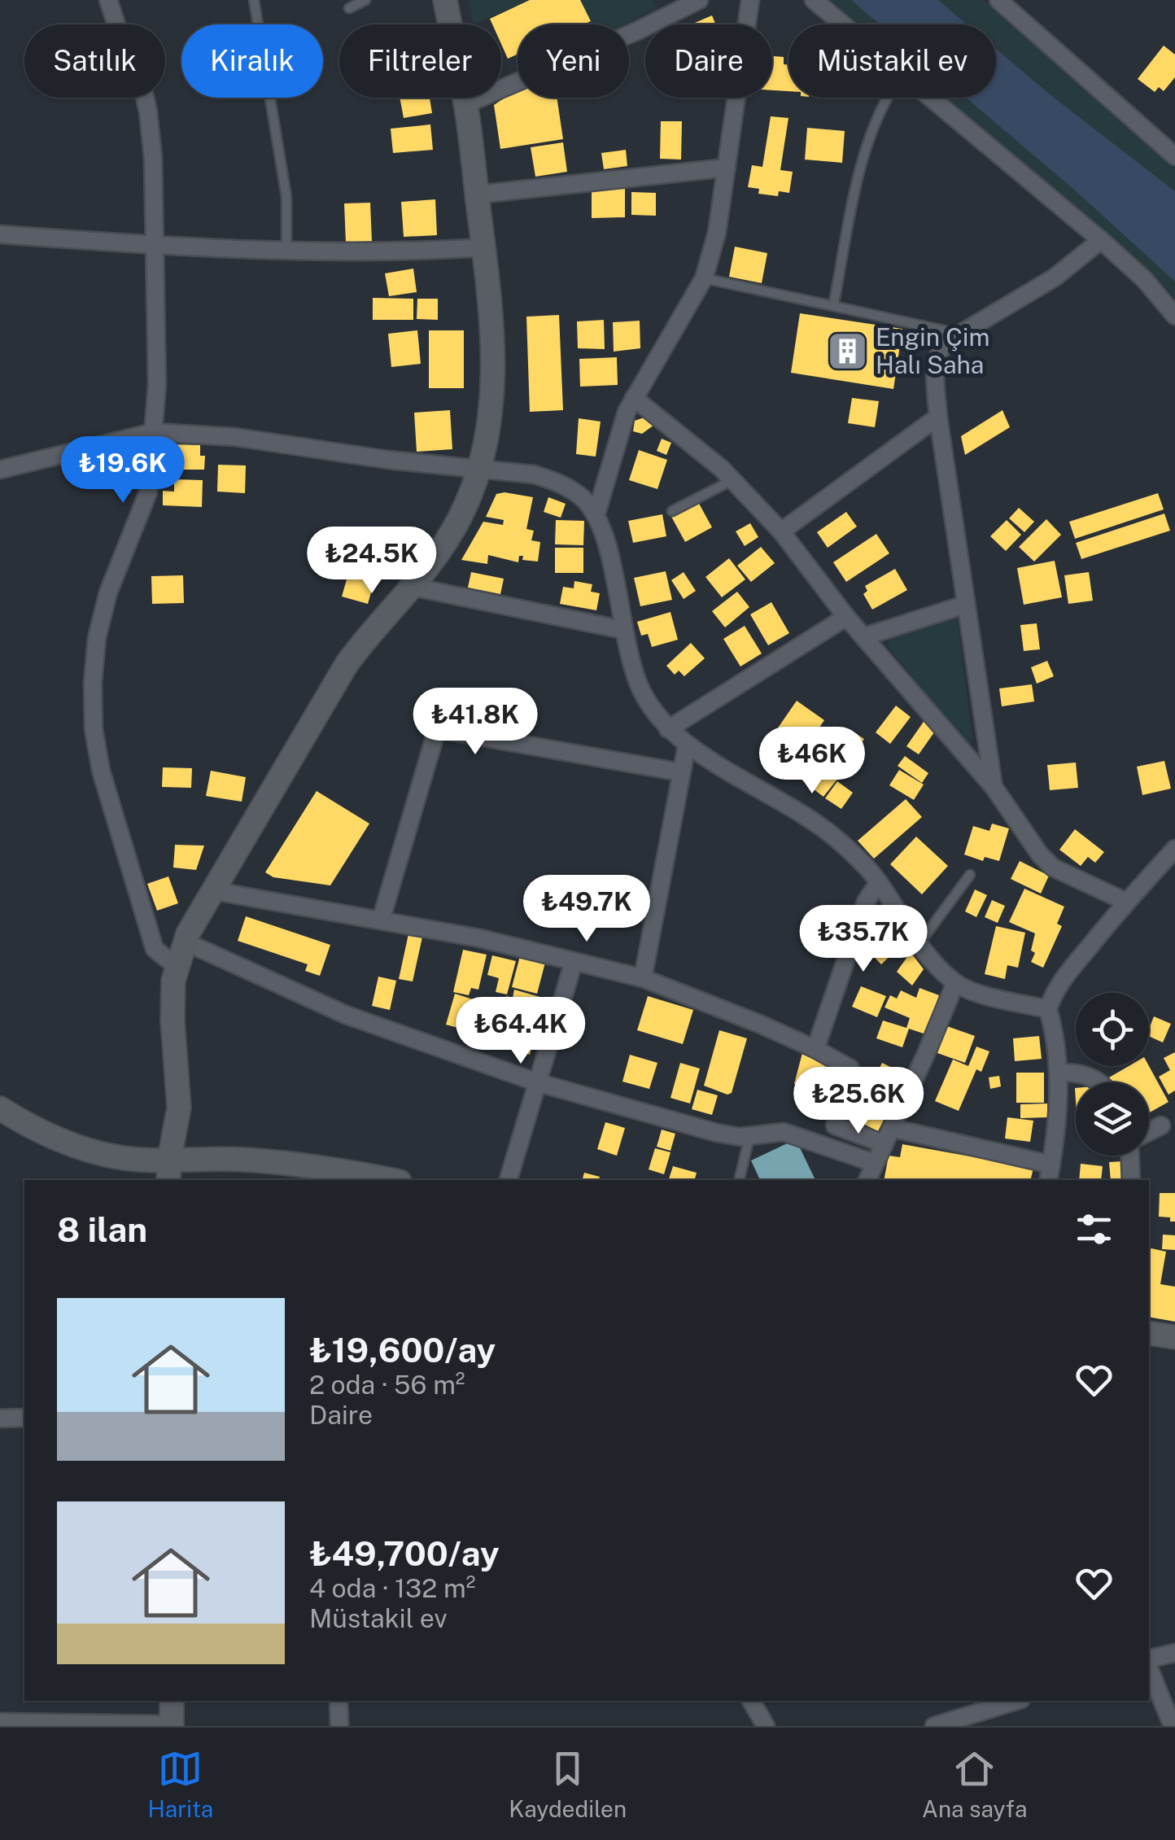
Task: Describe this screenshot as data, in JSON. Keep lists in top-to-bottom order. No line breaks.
{"places":{"building":["Engin Çim Halı Saha"]},"page":{"chip":["Satılık","Kiralık","Filtreler","Yeni","Daire","Müstakil ev"],"price":["₺19.6K","₺24.5K","₺41.8K","₺46K","₺49.7K","₺35.7K","₺64.4K","₺25.6K"],"heading":"8 ilan","list":[{"name":"₺19,600/ay","note":"2 oda · 56 m² · Daire"},{"name":"₺49,700/ay","note":"4 oda · 132 m² · Müstakil ev"}],"tabs":["Harita","Kaydedilen","Ana sayfa"]}}
